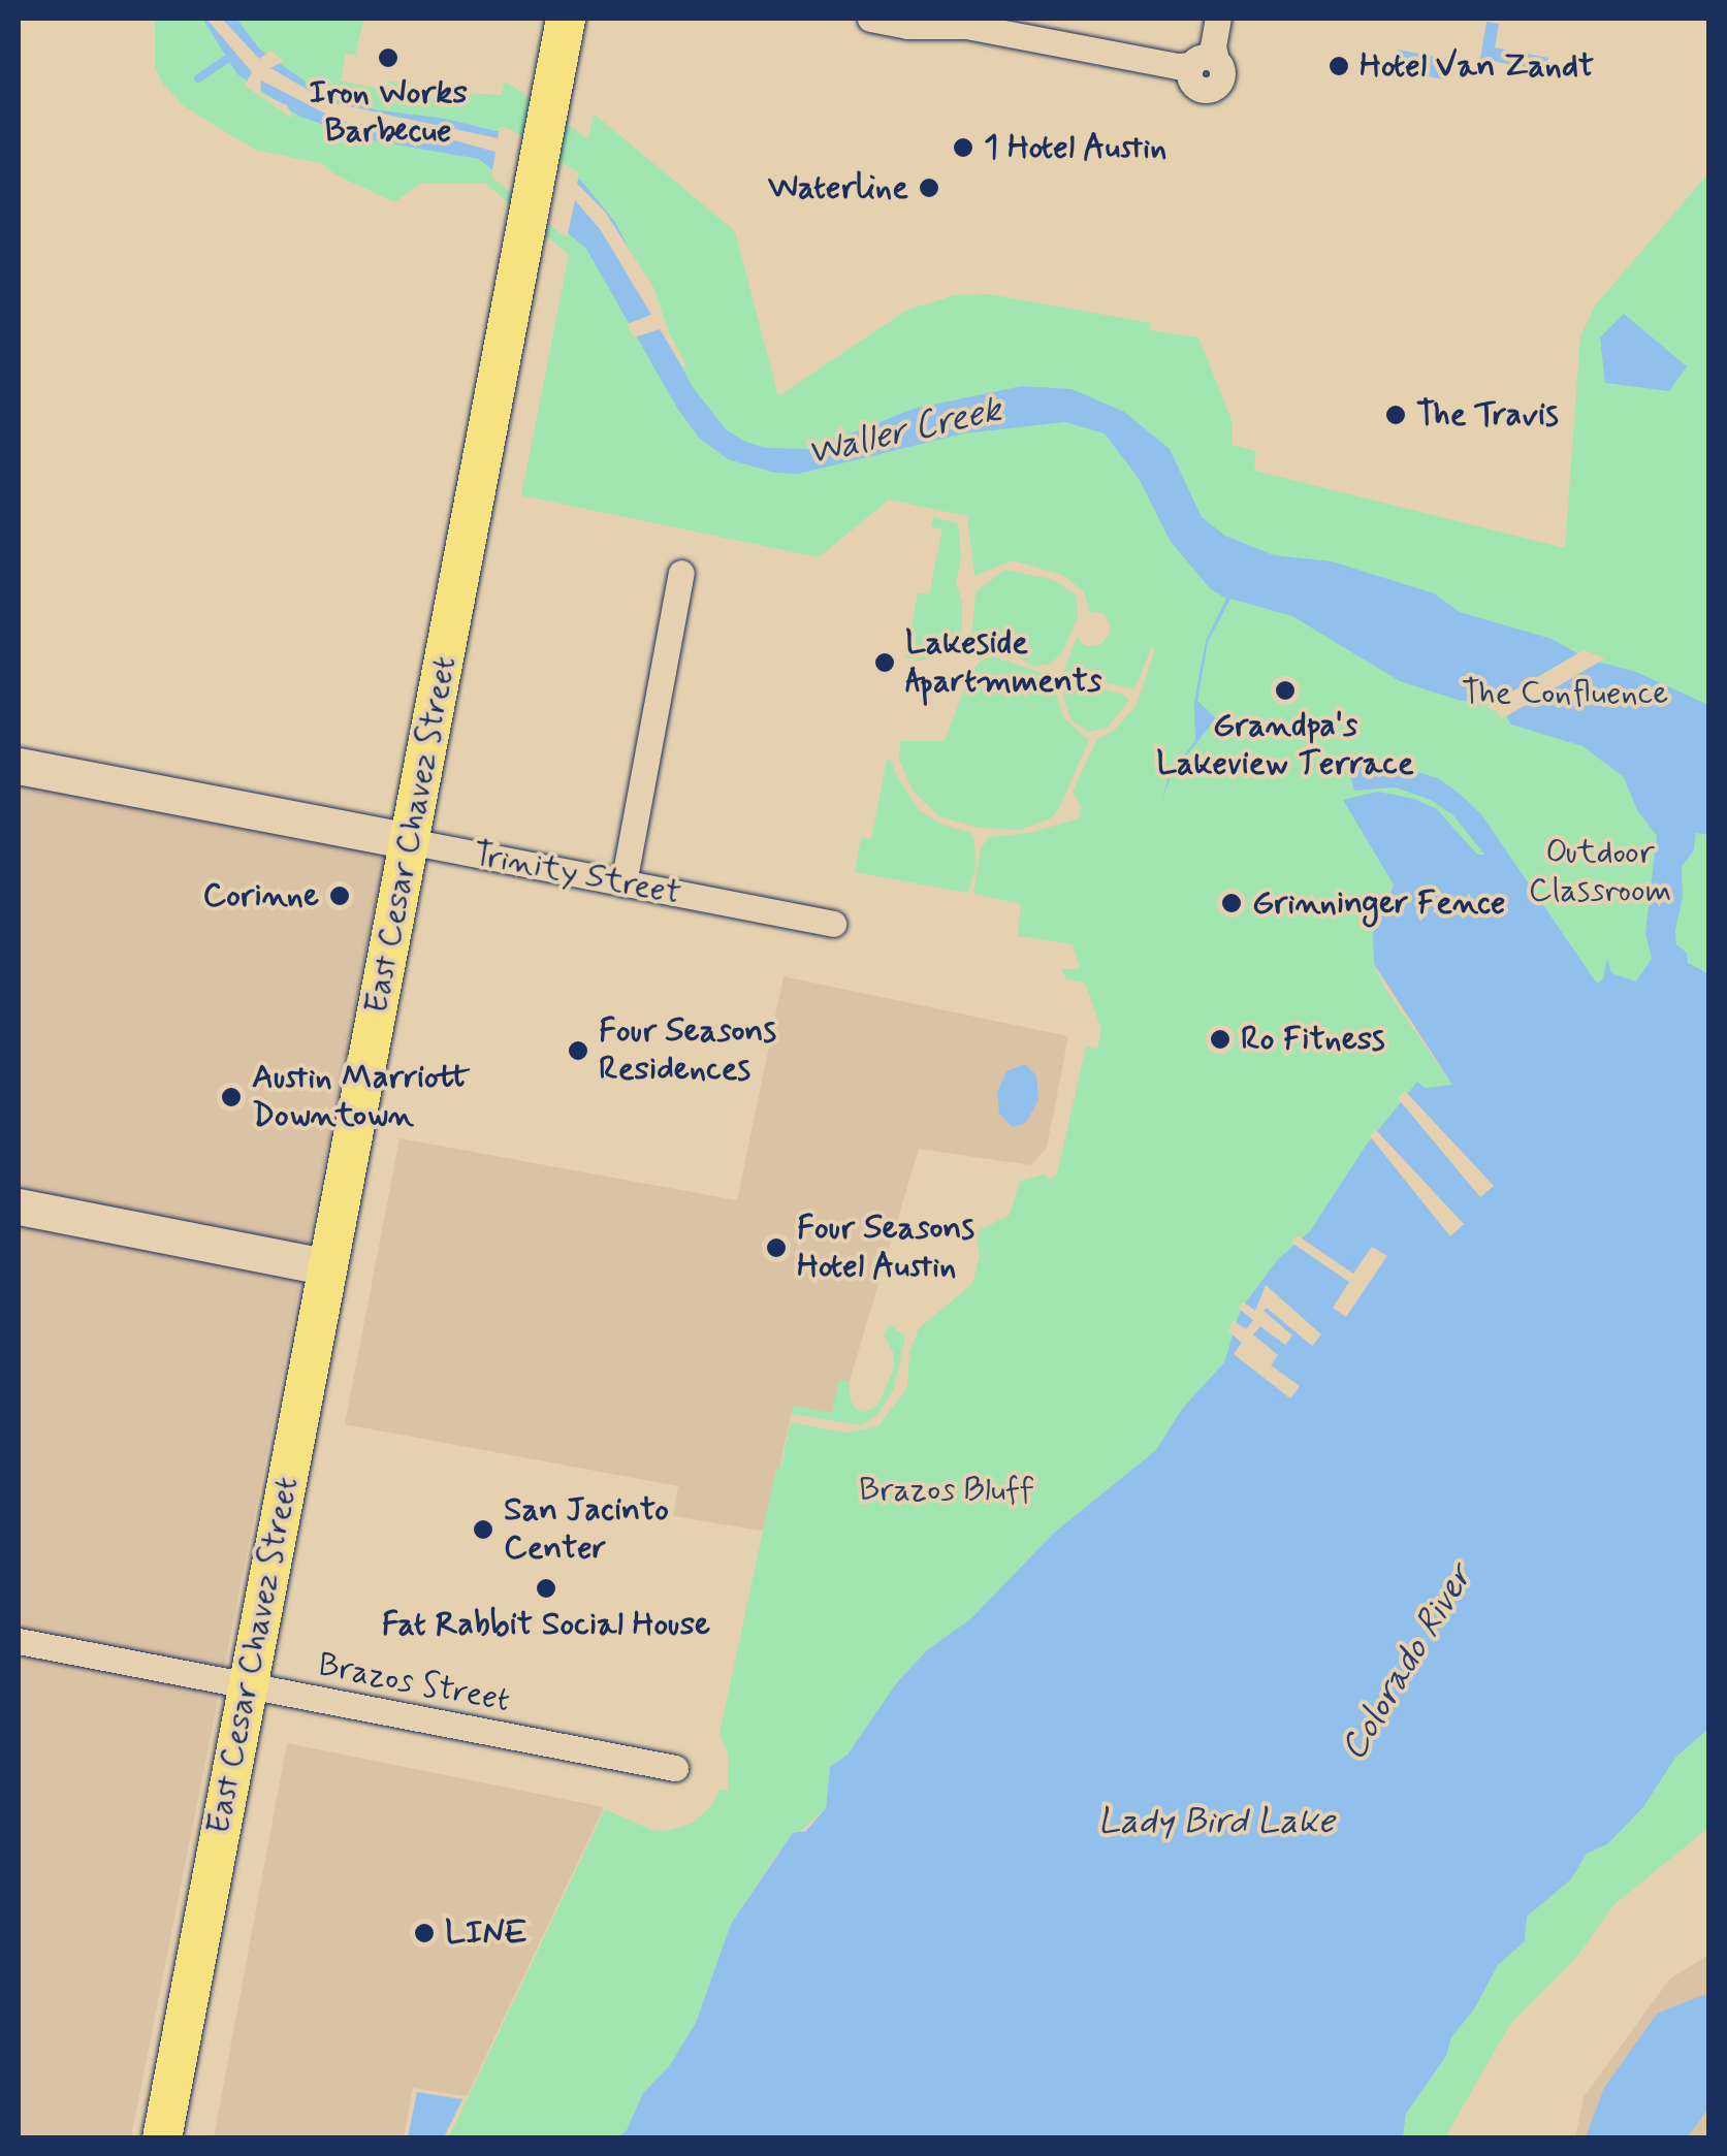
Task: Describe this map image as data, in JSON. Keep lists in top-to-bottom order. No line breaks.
{"streets":{"main road":["East Cesar Chavez Street","Trinity Street"],"street":["Brazos Street"]},"crossings":[["East Cesar Chavez Street","Trinity Street"],["East Cesar Chavez Street","Brazos Street"]],"water":["Waller Creek","Colorado River","Lady Bird Lake"],"parks":["The Confluence","Outdoor Classroom","Brazos Bluff"],"places":["Iron Works Barbecue","Hotel Van Zandt","1 Hotel Austin","Waterline","The Travis","Lakeside Apartmments","Grandpa's Lakeview Terrace","Corinne","Grinninger Fence","Ro Fitness","Four Seasons Residences","Austin Marriott Downtown","Four Seasons Hotel Austin","San Jacinto Center","Fat Rabbit Social House","LINE"]}
